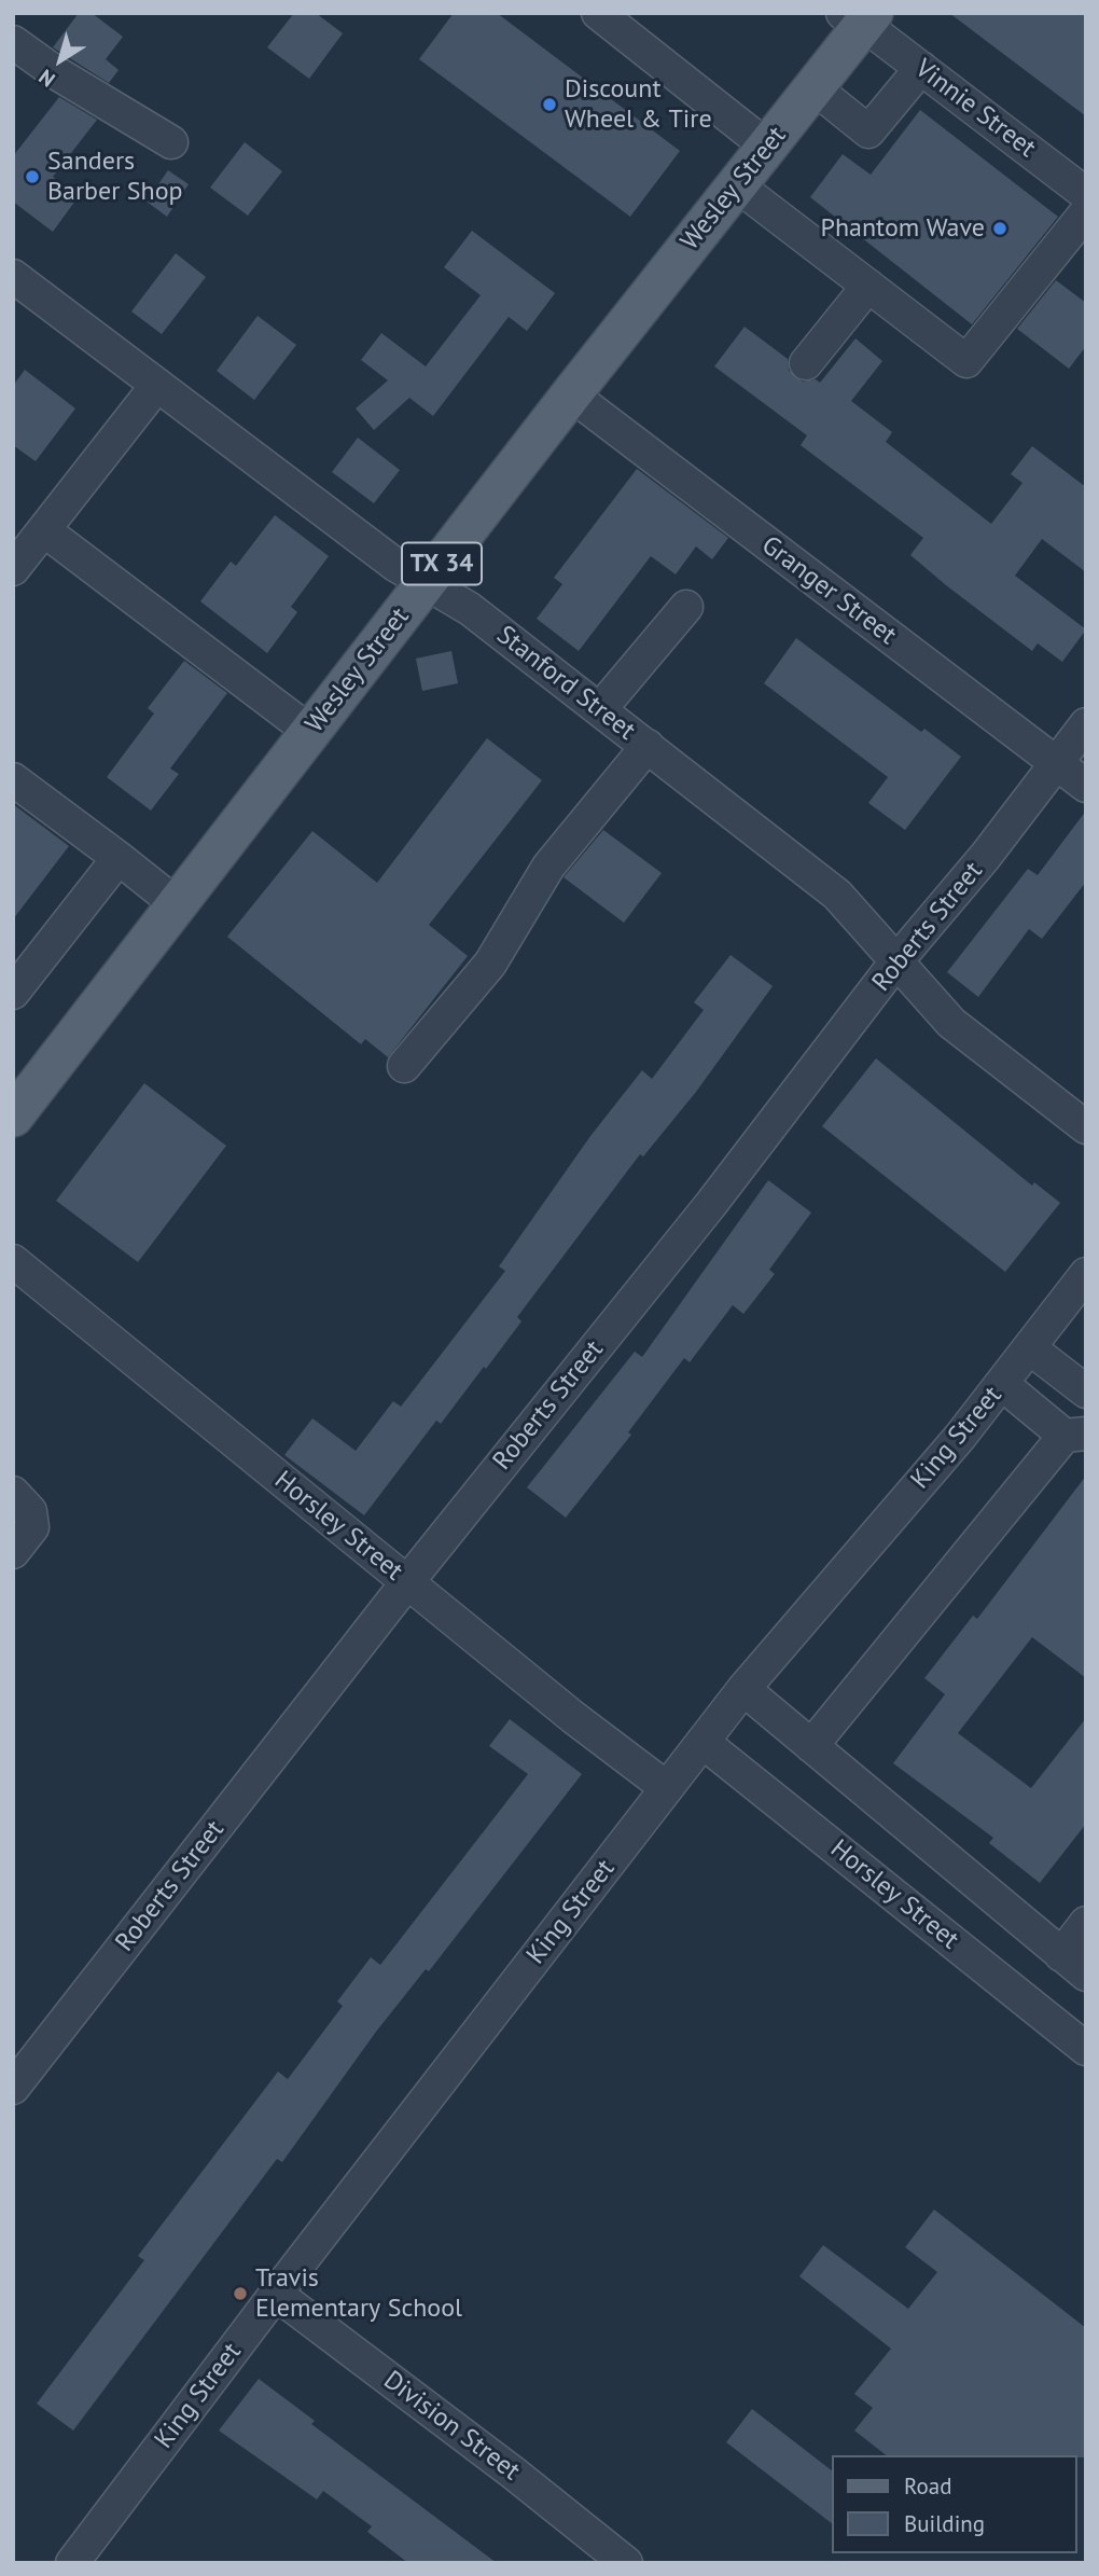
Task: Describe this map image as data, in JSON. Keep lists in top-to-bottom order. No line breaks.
{"streets":{"main road":["Wesley Street","TX 34"],"street":["Vinnie Street","Granger Street","Stanford Street","Roberts Street","King Street","Horsley Street","Division Street"]},"crossings":[["Vinnie Street","Wesley Street"],["Wesley Street","Granger Street"],["Wesley Street","Stanford Street"],["Granger Street","Roberts Street"],["Stanford Street","Roberts Street"],["Roberts Street","Horsley Street"],["King Street","Horsley Street"],["King Street","Division Street"]],"places":["Discount Wheel & Tire","Sanders Barber Shop","Phantom Wave","Travis Elementary School"],"legend":["Road","Building"],"north":"bottom left"}
